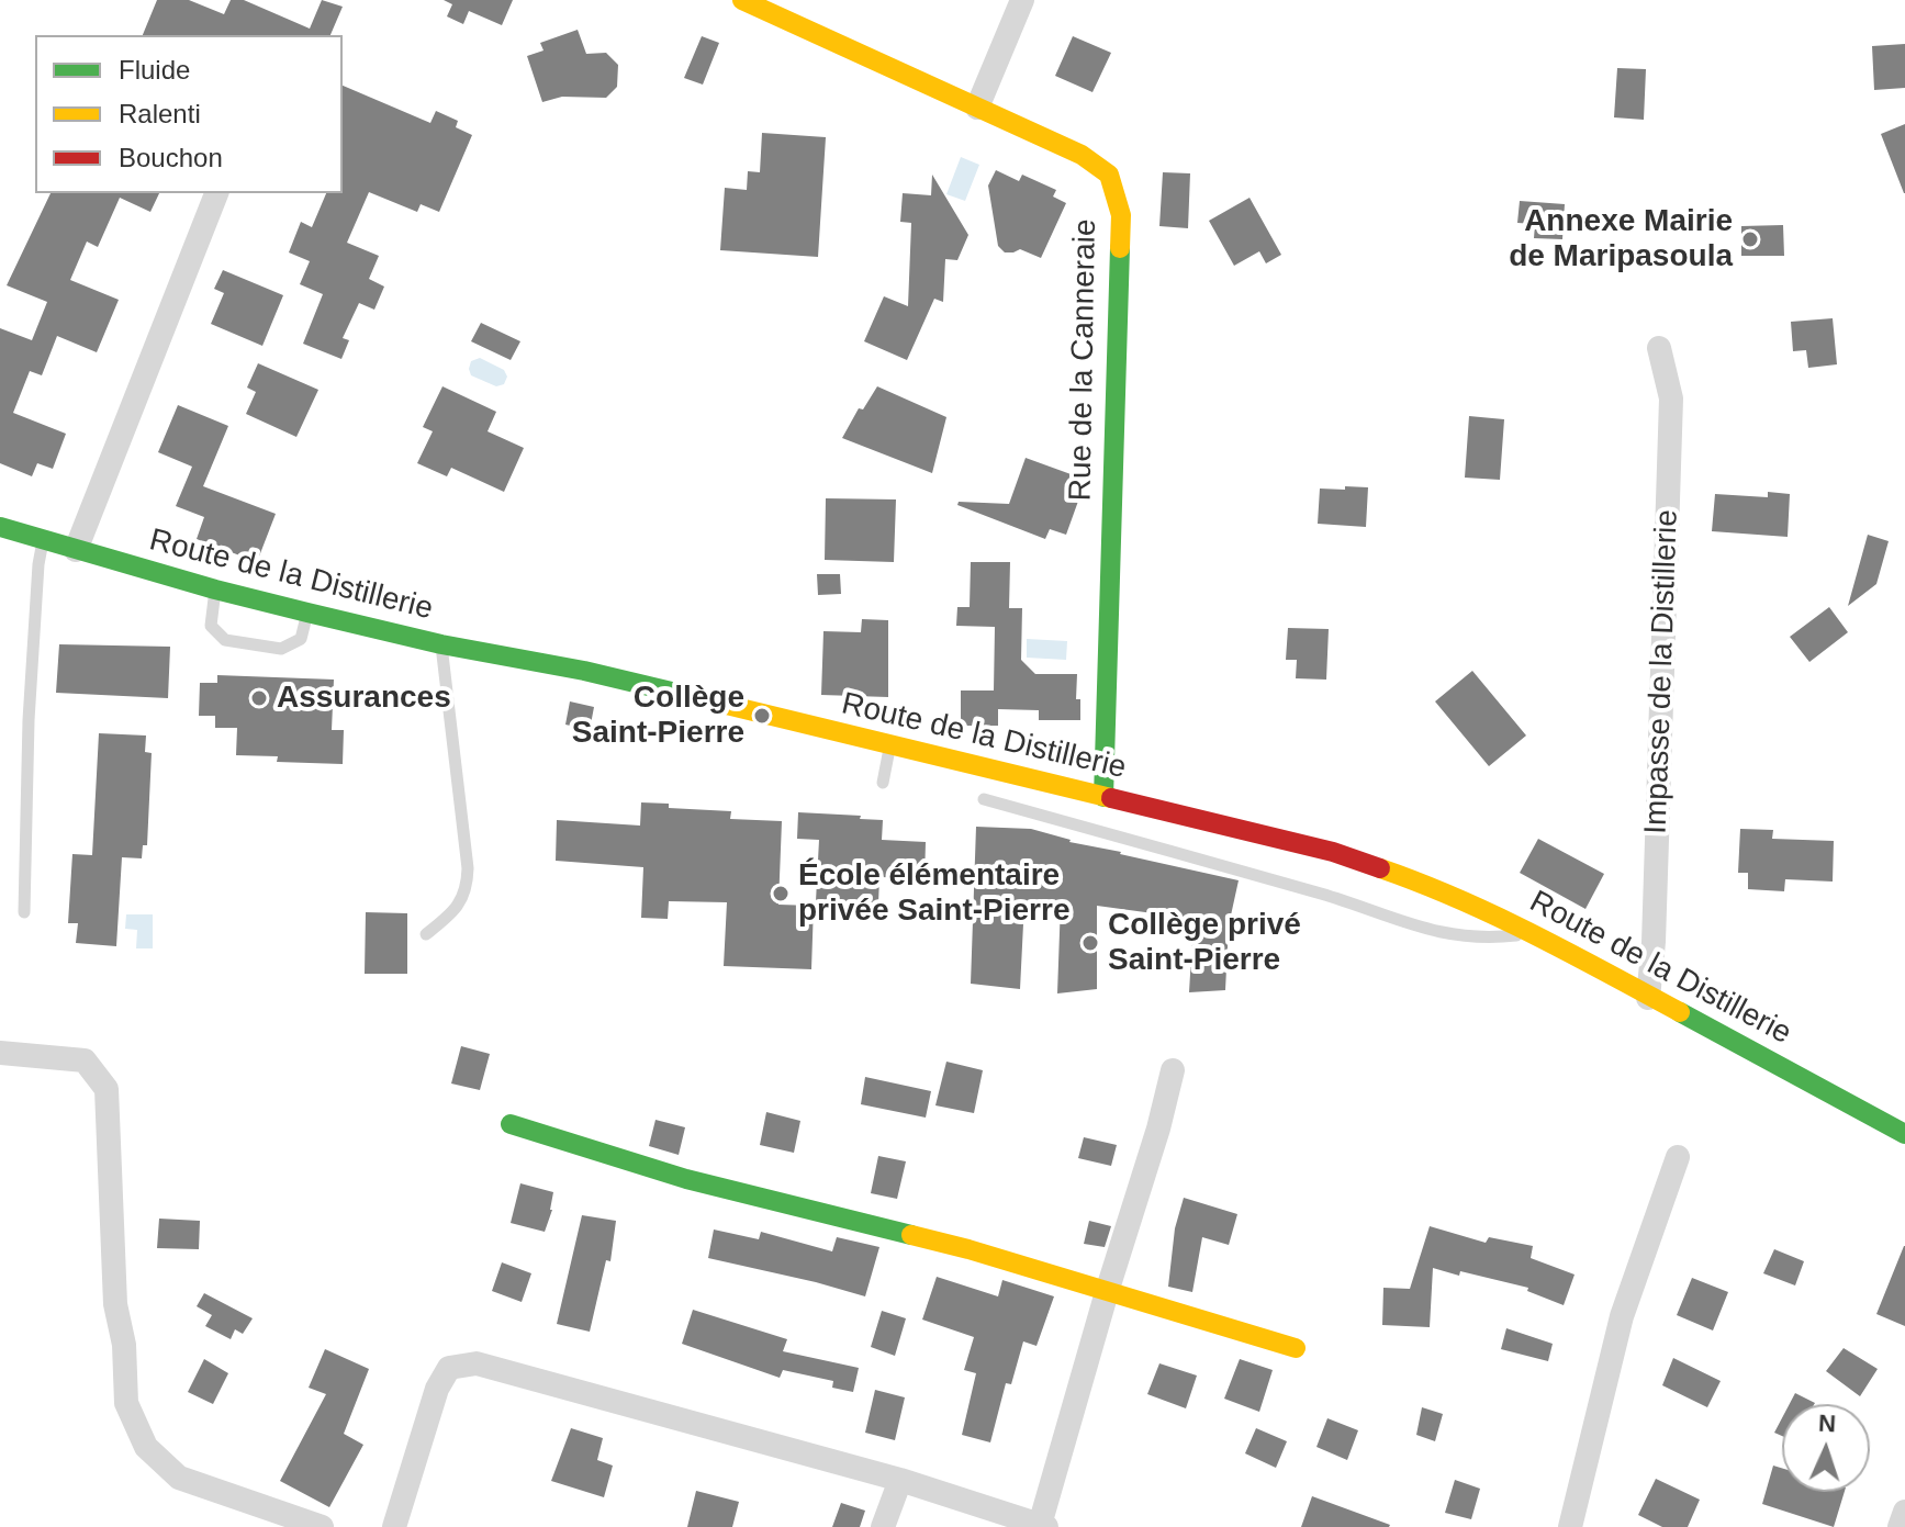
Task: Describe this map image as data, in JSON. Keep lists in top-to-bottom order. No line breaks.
{"streets":{"street":["Rue de la Canneraie","Route de la Distillerie","Impasse de la Distillerie"]},"crossings":[["Rue de la Canneraie","Route de la Distillerie"],["Route de la Distillerie","Impasse de la Distillerie"]],"places":["Annexe Mairie de Maripasoula","Assurances","Collège Saint-Pierre","École élémentaire privée Saint-Pierre","Collège privé Saint-Pierre"],"legend":["Fluide","Ralenti","Bouchon"],"north":"top"}
